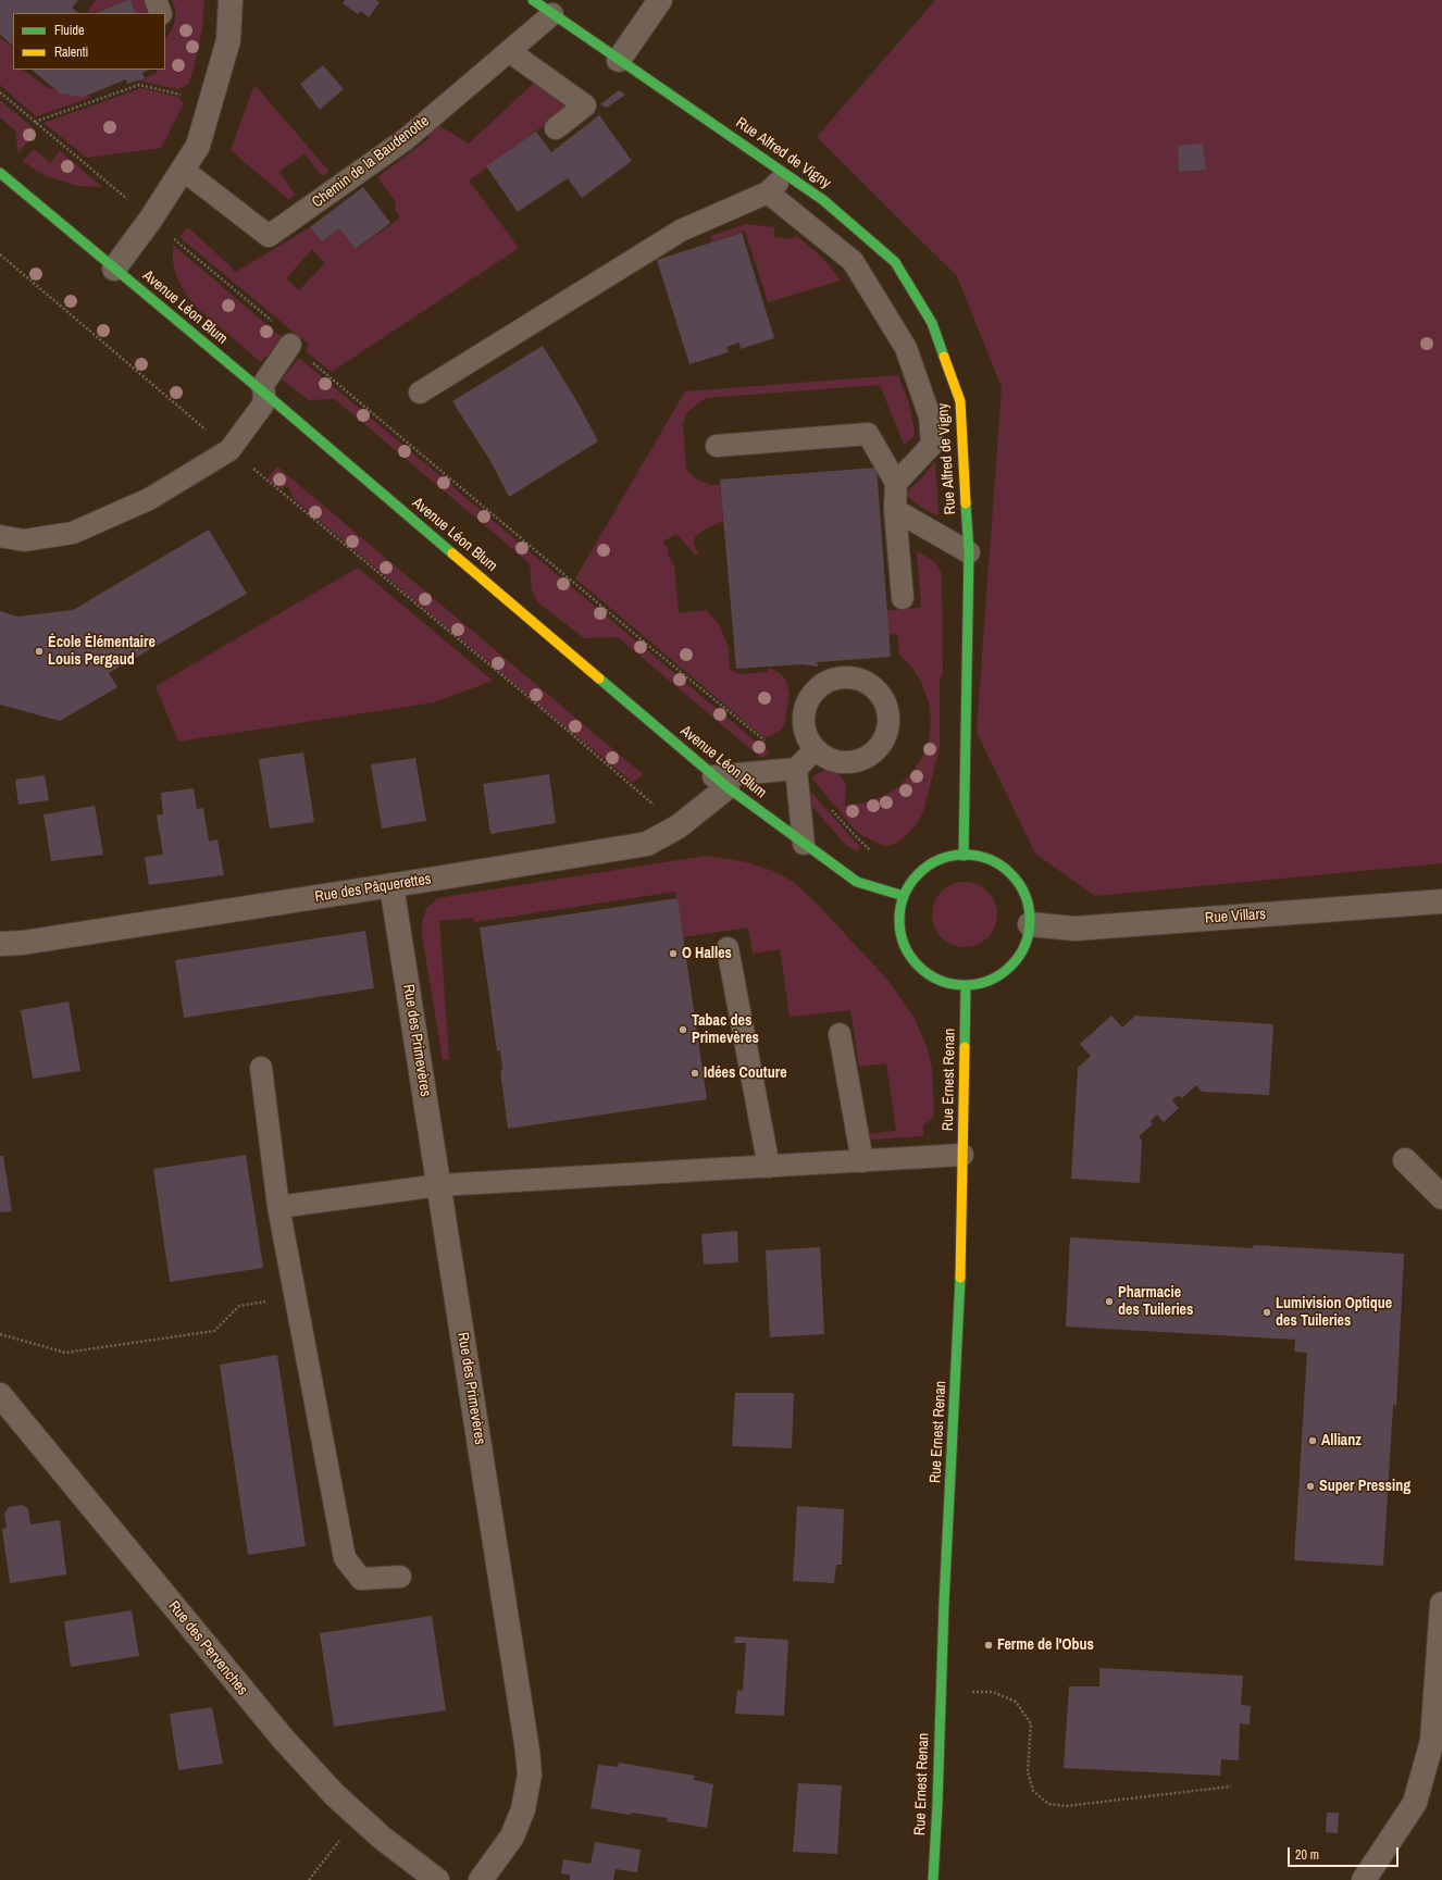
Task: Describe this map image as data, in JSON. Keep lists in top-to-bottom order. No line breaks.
{"streets":{"street":["Rue Alfred de Vigny","Avenue Léon Blum","Rue des Pâquerettes","Rue Villars","Rue des Primevères","Rue Ernest Renan","Rue des Pervenches"],"lane":["Chemin de la Baudenotte"]},"crossings":[["Rue Alfred de Vigny","Chemin de la Baudenotte"],["Rue Alfred de Vigny","Avenue Léon Blum"],["Rue Alfred de Vigny","Rue Villars"],["Rue Alfred de Vigny","Rue Ernest Renan"],["Avenue Léon Blum","Rue des Pâquerettes"],["Avenue Léon Blum","Rue Villars"],["Avenue Léon Blum","Rue Ernest Renan"],["Rue des Pâquerettes","Rue des Primevères"],["Rue Villars","Rue Ernest Renan"]],"places":["École Élémentaire Louis Pergaud","O Halles","Tabac des Primevères","Idées Couture","Pharmacie des Tuileries","Lumivision Optique des Tuileries","Allianz","Super Pressing","Ferme de l'Obus"],"legend":["Fluide","Ralenti"],"scale_bar":"20 m"}
